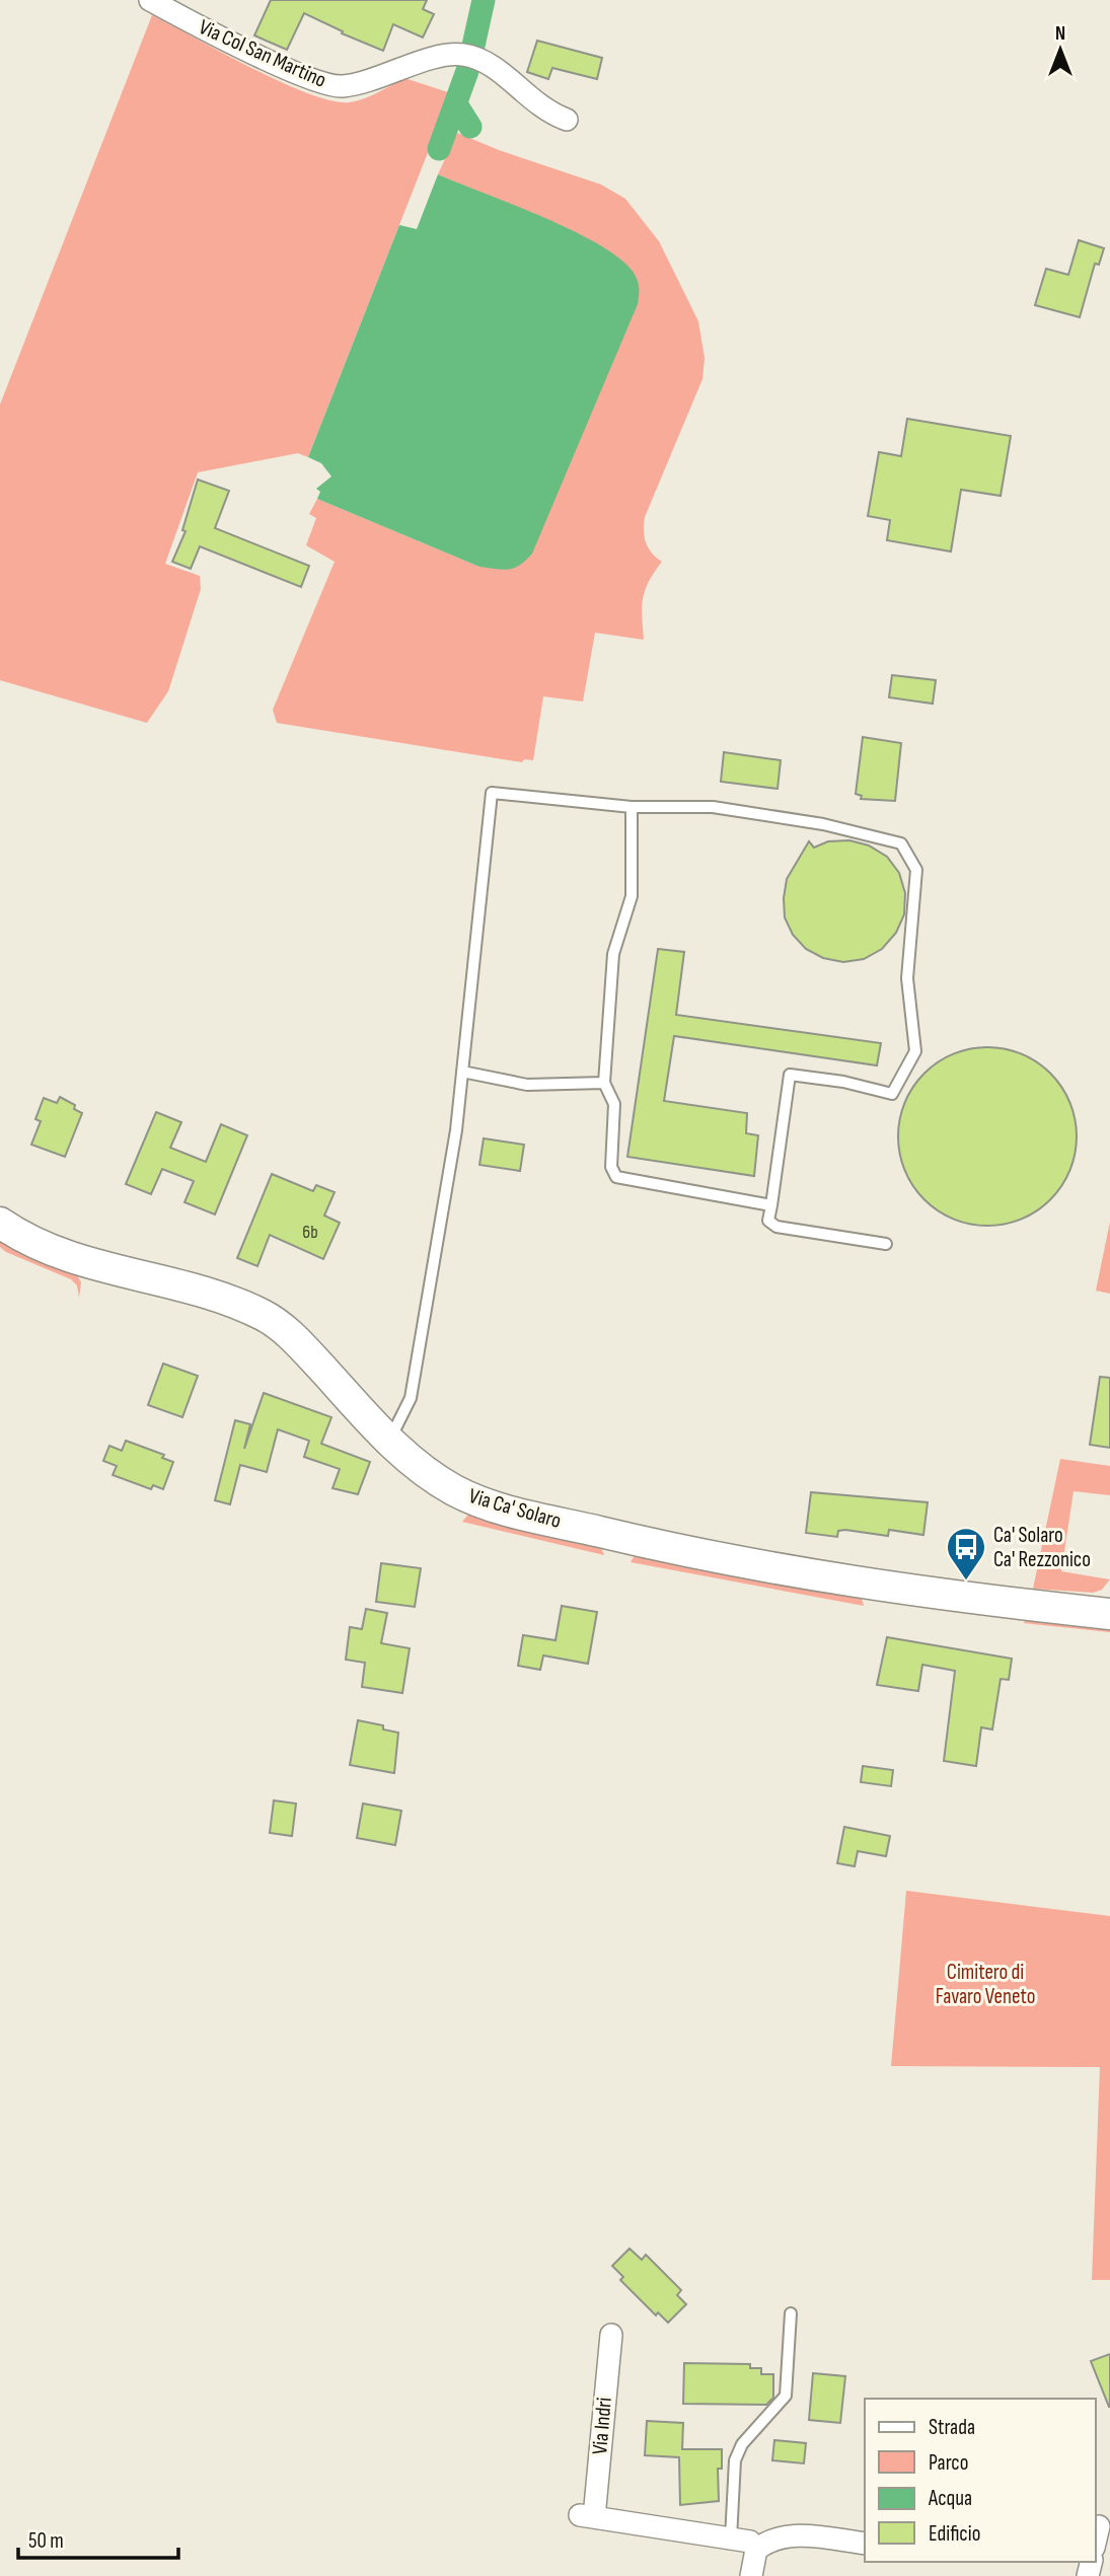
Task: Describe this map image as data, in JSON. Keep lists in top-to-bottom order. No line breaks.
{"streets":{"street":["Via Col San Martino","Via Ca' Solaro","Via Indri"]},"parks":["Cimitero di Favaro Veneto"],"places":{"bus stop":["Ca' Solaro Ca' Rezzonico"]},"house_numbers":["6b"],"legend":["Strada","Parco","Acqua","Edificio"],"scale_bar":"50 m","north":"top"}
